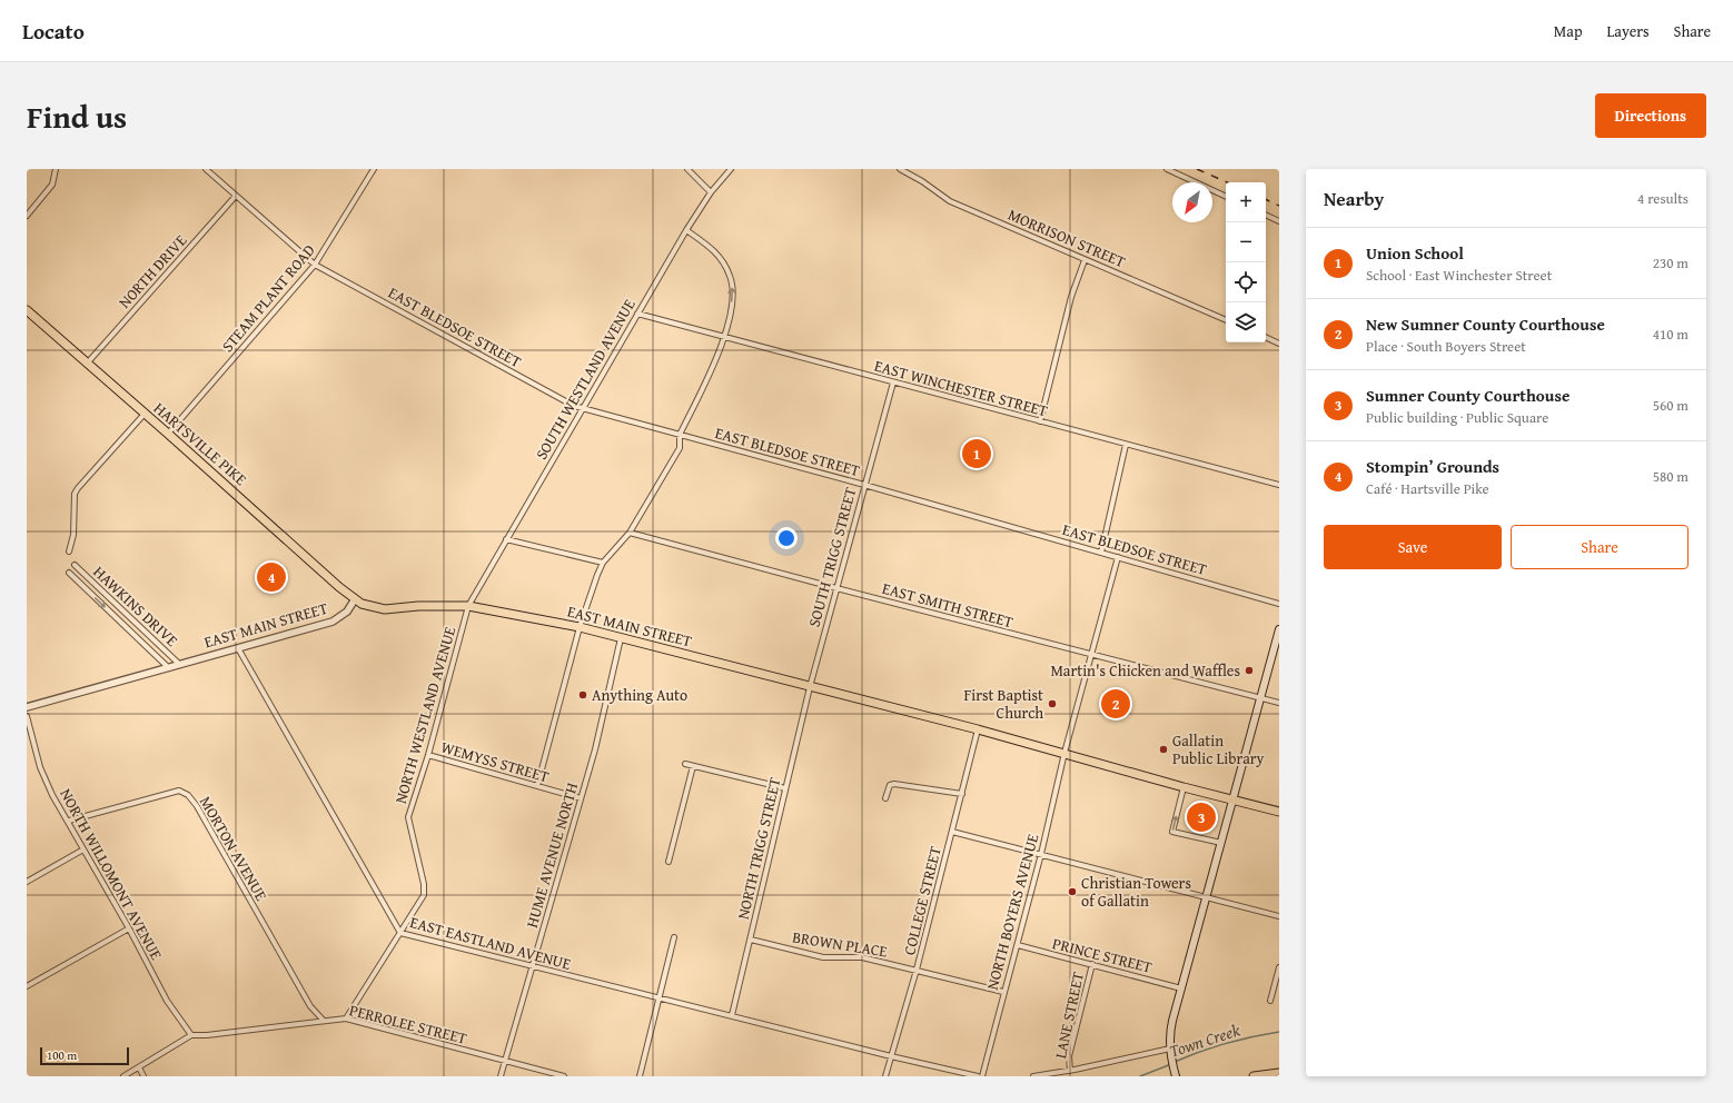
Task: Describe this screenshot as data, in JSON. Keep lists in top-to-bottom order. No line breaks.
{"streets":{"main road":["HARTSVILLE PIKE","EAST MAIN STREET"],"street":["MORRISON STREET","NORTH DRIVE","STEAM PLANT ROAD","EAST BLEDSOE STREET","SOUTH WESTLAND AVENUE","EAST WINCHESTER STREET","SOUTH TRIGG STREET","EAST SMITH STREET","HAWKINS DRIVE","NORTH WESTLAND AVENUE","WEMYSS STREET","MORTON AVENUE","NORTH TRIGG STREET","HUME AVENUE NORTH","NORTH WILLOMONT AVENUE","COLLEGE STREET","NORTH BOYERS AVENUE","EAST EASTLAND AVENUE","BROWN PLACE","PRINCE STREET","LANE STREET","PERROLEE STREET"]},"crossings":[["NORTH DRIVE","EAST BLEDSOE STREET"],["NORTH DRIVE","HARTSVILLE PIKE"],["STEAM PLANT ROAD","EAST BLEDSOE STREET"],["STEAM PLANT ROAD","HARTSVILLE PIKE"],["EAST BLEDSOE STREET","SOUTH WESTLAND AVENUE"],["EAST BLEDSOE STREET","SOUTH TRIGG STREET"],["EAST BLEDSOE STREET","NORTH BOYERS AVENUE"],["SOUTH WESTLAND AVENUE","EAST WINCHESTER STREET"],["SOUTH WESTLAND AVENUE","EAST MAIN STREET"],["SOUTH WESTLAND AVENUE","NORTH WESTLAND AVENUE"],["EAST WINCHESTER STREET","SOUTH TRIGG STREET"],["HARTSVILLE PIKE","EAST MAIN STREET"],["SOUTH TRIGG STREET","EAST SMITH STREET"],["SOUTH TRIGG STREET","EAST MAIN STREET"],["SOUTH TRIGG STREET","NORTH TRIGG STREET"],["EAST SMITH STREET","NORTH BOYERS AVENUE"],["HAWKINS DRIVE","EAST MAIN STREET"],["EAST MAIN STREET","NORTH WESTLAND AVENUE"],["EAST MAIN STREET","NORTH TRIGG STREET"],["EAST MAIN STREET","HUME AVENUE NORTH"],["EAST MAIN STREET","COLLEGE STREET"],["EAST MAIN STREET","NORTH BOYERS AVENUE"],["EAST MAIN STREET","EAST EASTLAND AVENUE"],["NORTH WESTLAND AVENUE","WEMYSS STREET"],["NORTH WESTLAND AVENUE","EAST EASTLAND AVENUE"],["NORTH WESTLAND AVENUE","PERROLEE STREET"],["WEMYSS STREET","HUME AVENUE NORTH"],["MORTON AVENUE","NORTH WILLOMONT AVENUE"],["MORTON AVENUE","PERROLEE STREET"],["NORTH TRIGG STREET","EAST EASTLAND AVENUE"],["NORTH TRIGG STREET","BROWN PLACE"],["HUME AVENUE NORTH","EAST EASTLAND AVENUE"],["HUME AVENUE NORTH","PERROLEE STREET"],["NORTH WILLOMONT AVENUE","PERROLEE STREET"],["COLLEGE STREET","EAST EASTLAND AVENUE"],["COLLEGE STREET","BROWN PLACE"],["NORTH BOYERS AVENUE","BROWN PLACE"],["NORTH BOYERS AVENUE","PRINCE STREET"],["PRINCE STREET","LANE STREET"]],"water":["Town Creek"],"places":["Martin's Chicken and Waffles","Anything Auto","First Baptist Church","Gallatin Public Library","Christian Towers of Gallatin"],"scale_bar":"100 m","north":"bottom left","page":{"header":"Locato","nav":["Map","Layers","Share"],"title":"Find us","buttons":["Directions",["Save","Share"]],"heading":["Nearby","4 results"],"map_buttons":["+","−"],"list":[{"mark":"1","name":"Union School","note":"School · East Winchester Street","value":"230 m"},{"mark":"2","name":"New Sumner County Courthouse","note":"Place · South Boyers Street","value":"410 m"},{"mark":"3","name":"Sumner County Courthouse","note":"Public building · Public Square","value":"560 m"},{"mark":"4","name":"Stompin’ Grounds","note":"Café · Hartsville Pike","value":"580 m"}],"pins":["1","4","2","3"],"scale":"100 m"}}
